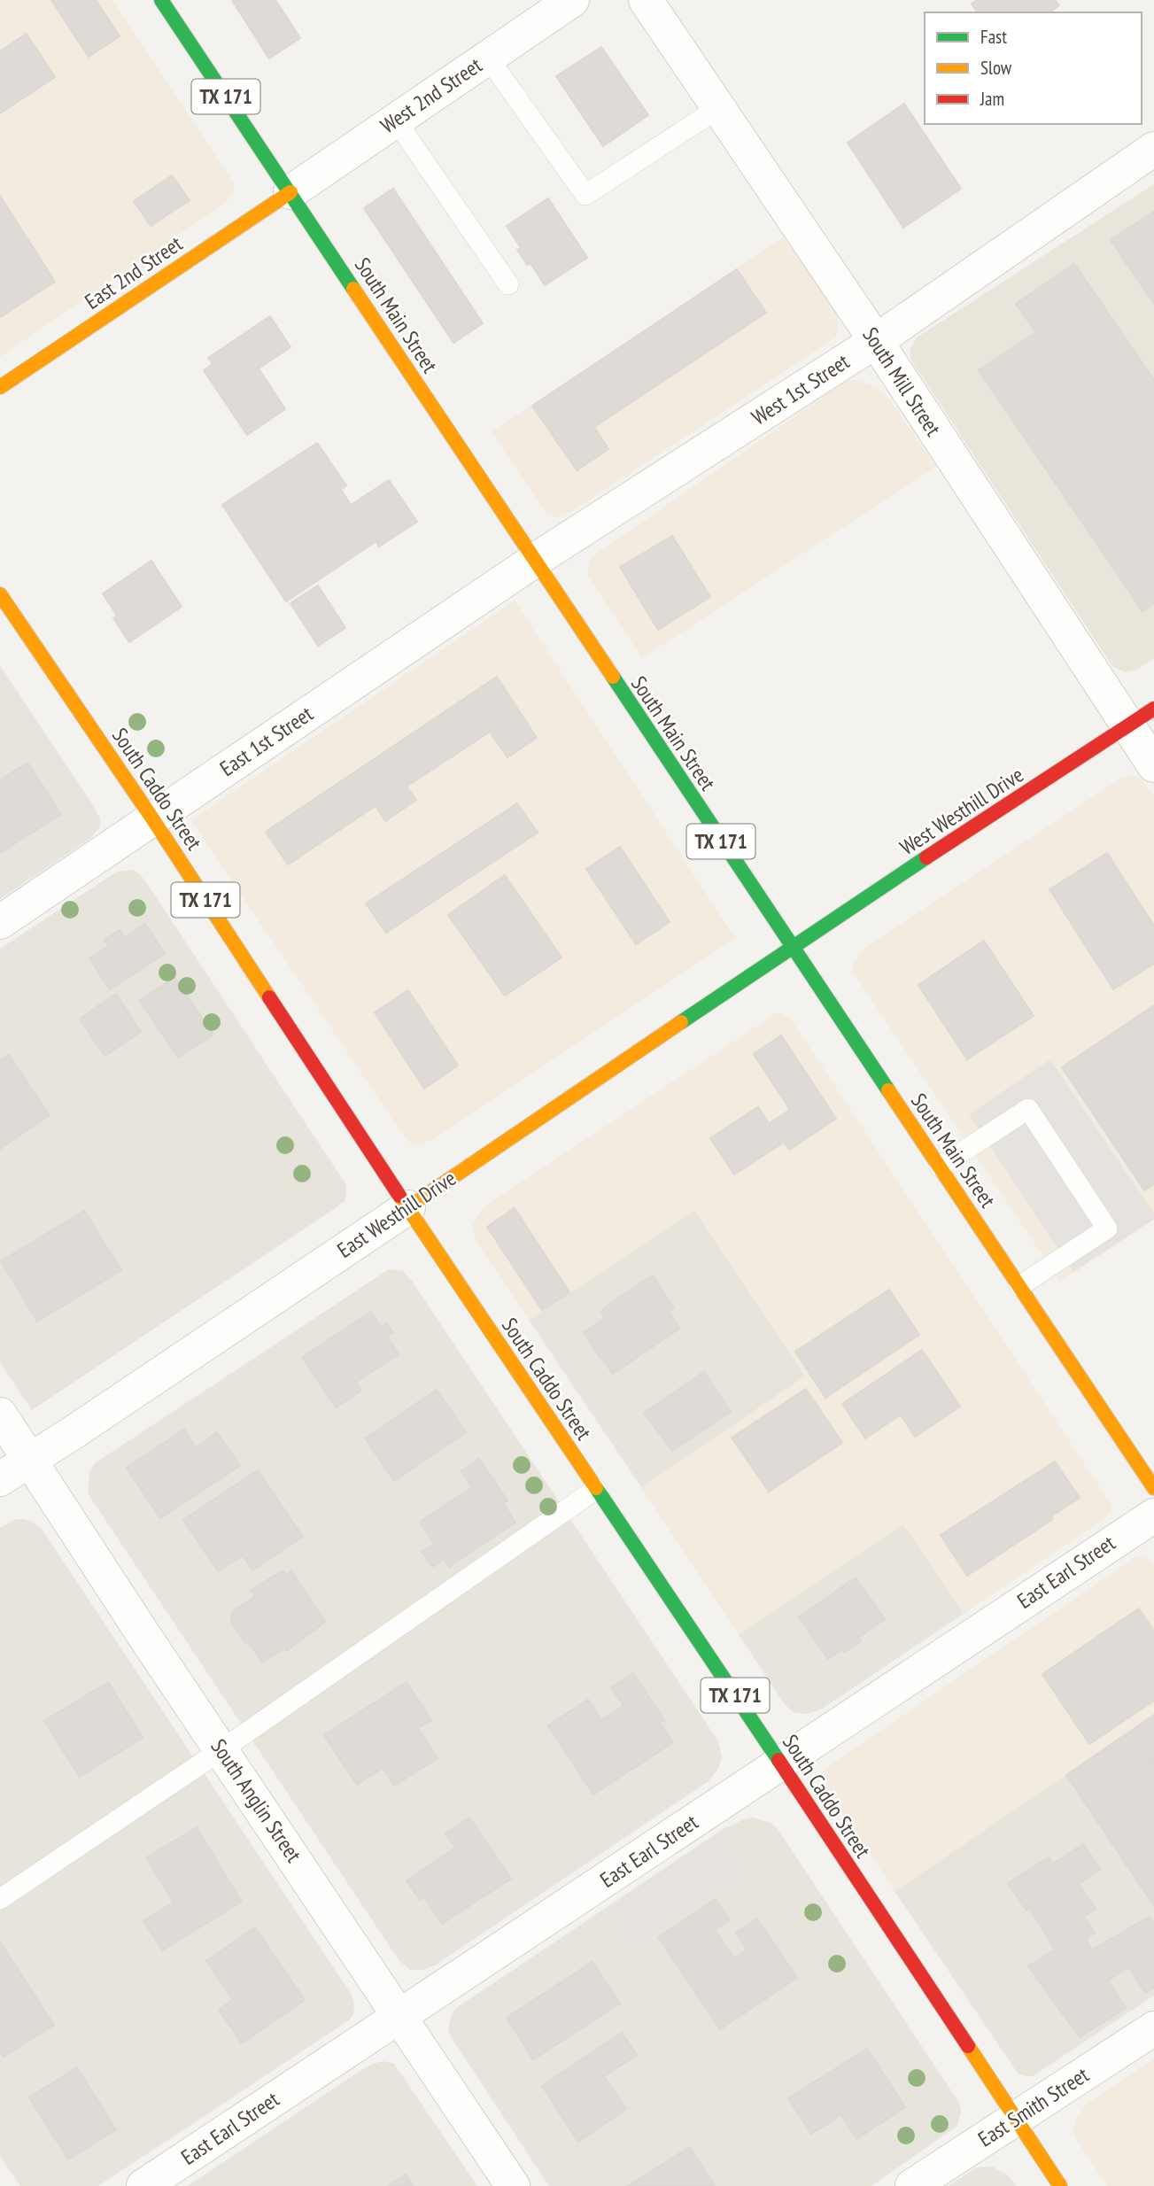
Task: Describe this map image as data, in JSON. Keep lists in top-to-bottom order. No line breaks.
{"streets":{"main road":["TX 171","East 2nd Street","South Main Street","South Caddo Street","West Westhill Drive","East Westhill Drive"],"street":["West 2nd Street","South Mill Street","West 1st Street","East 1st Street","East Earl Street","South Anglin Street","East Smith Street"]},"crossings":[["West 2nd Street","East 2nd Street"],["West 2nd Street","South Main Street"],["East 2nd Street","South Main Street"],["South Main Street","West 1st Street"],["South Main Street","East 1st Street"],["South Main Street","West Westhill Drive"],["South Main Street","East Westhill Drive"],["South Mill Street","West 1st Street"],["South Mill Street","West Westhill Drive"],["West 1st Street","East 1st Street"],["East 1st Street","South Caddo Street"],["South Caddo Street","East Westhill Drive"],["South Caddo Street","East Earl Street"],["South Caddo Street","East Smith Street"],["West Westhill Drive","East Westhill Drive"],["East Westhill Drive","South Anglin Street"],["East Earl Street","South Anglin Street"]],"legend":["Fast","Slow","Jam"]}
